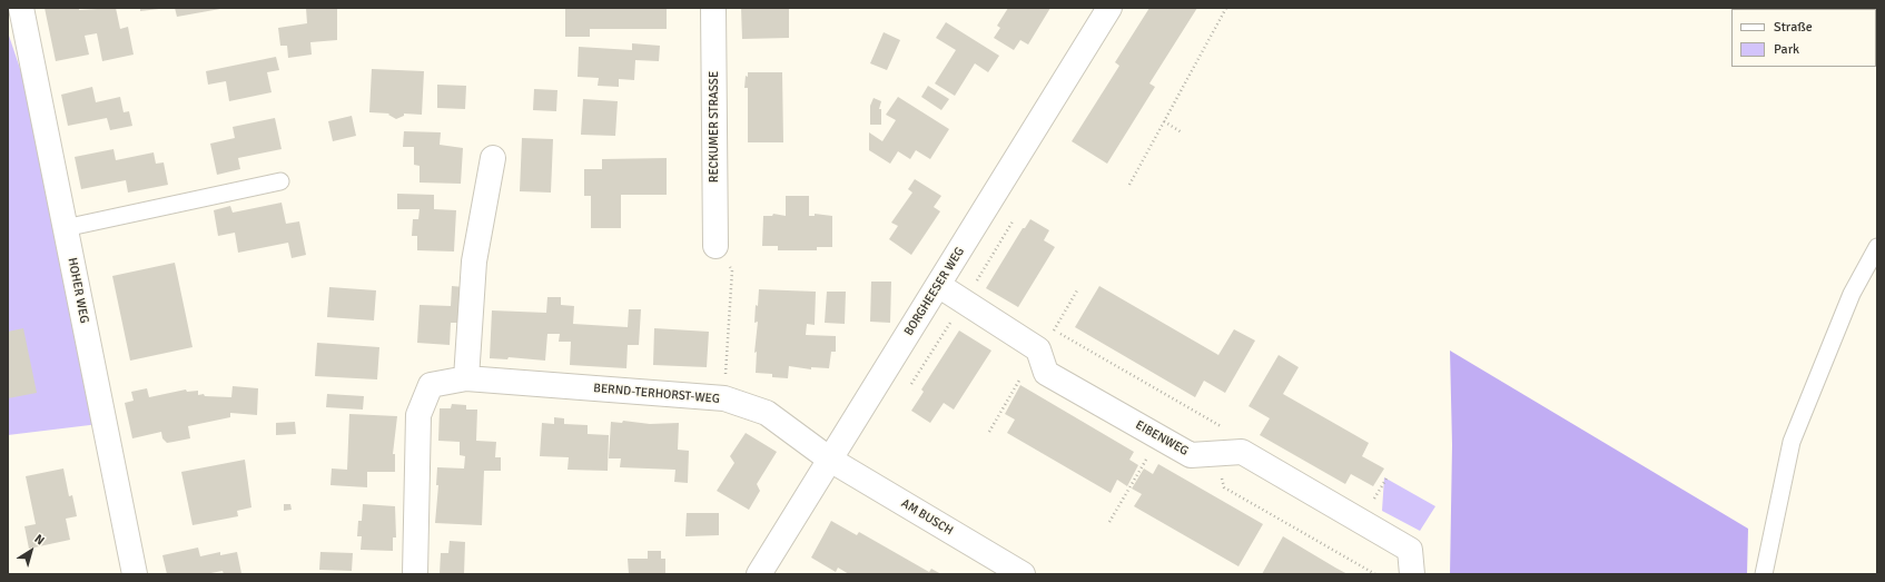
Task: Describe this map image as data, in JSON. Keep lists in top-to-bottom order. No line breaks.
{"streets":{"street":["RECKUMER STRASSE","HOHER WEG","BORGHEESER WEG","BERND-TERHORST-WEG","EIBENWEG","AM BUSCH"]},"crossings":[["BORGHEESER WEG","BERND-TERHORST-WEG"],["BORGHEESER WEG","AM BUSCH"],["BERND-TERHORST-WEG","AM BUSCH"]],"legend":["Straße","Park"],"north":"top right"}
